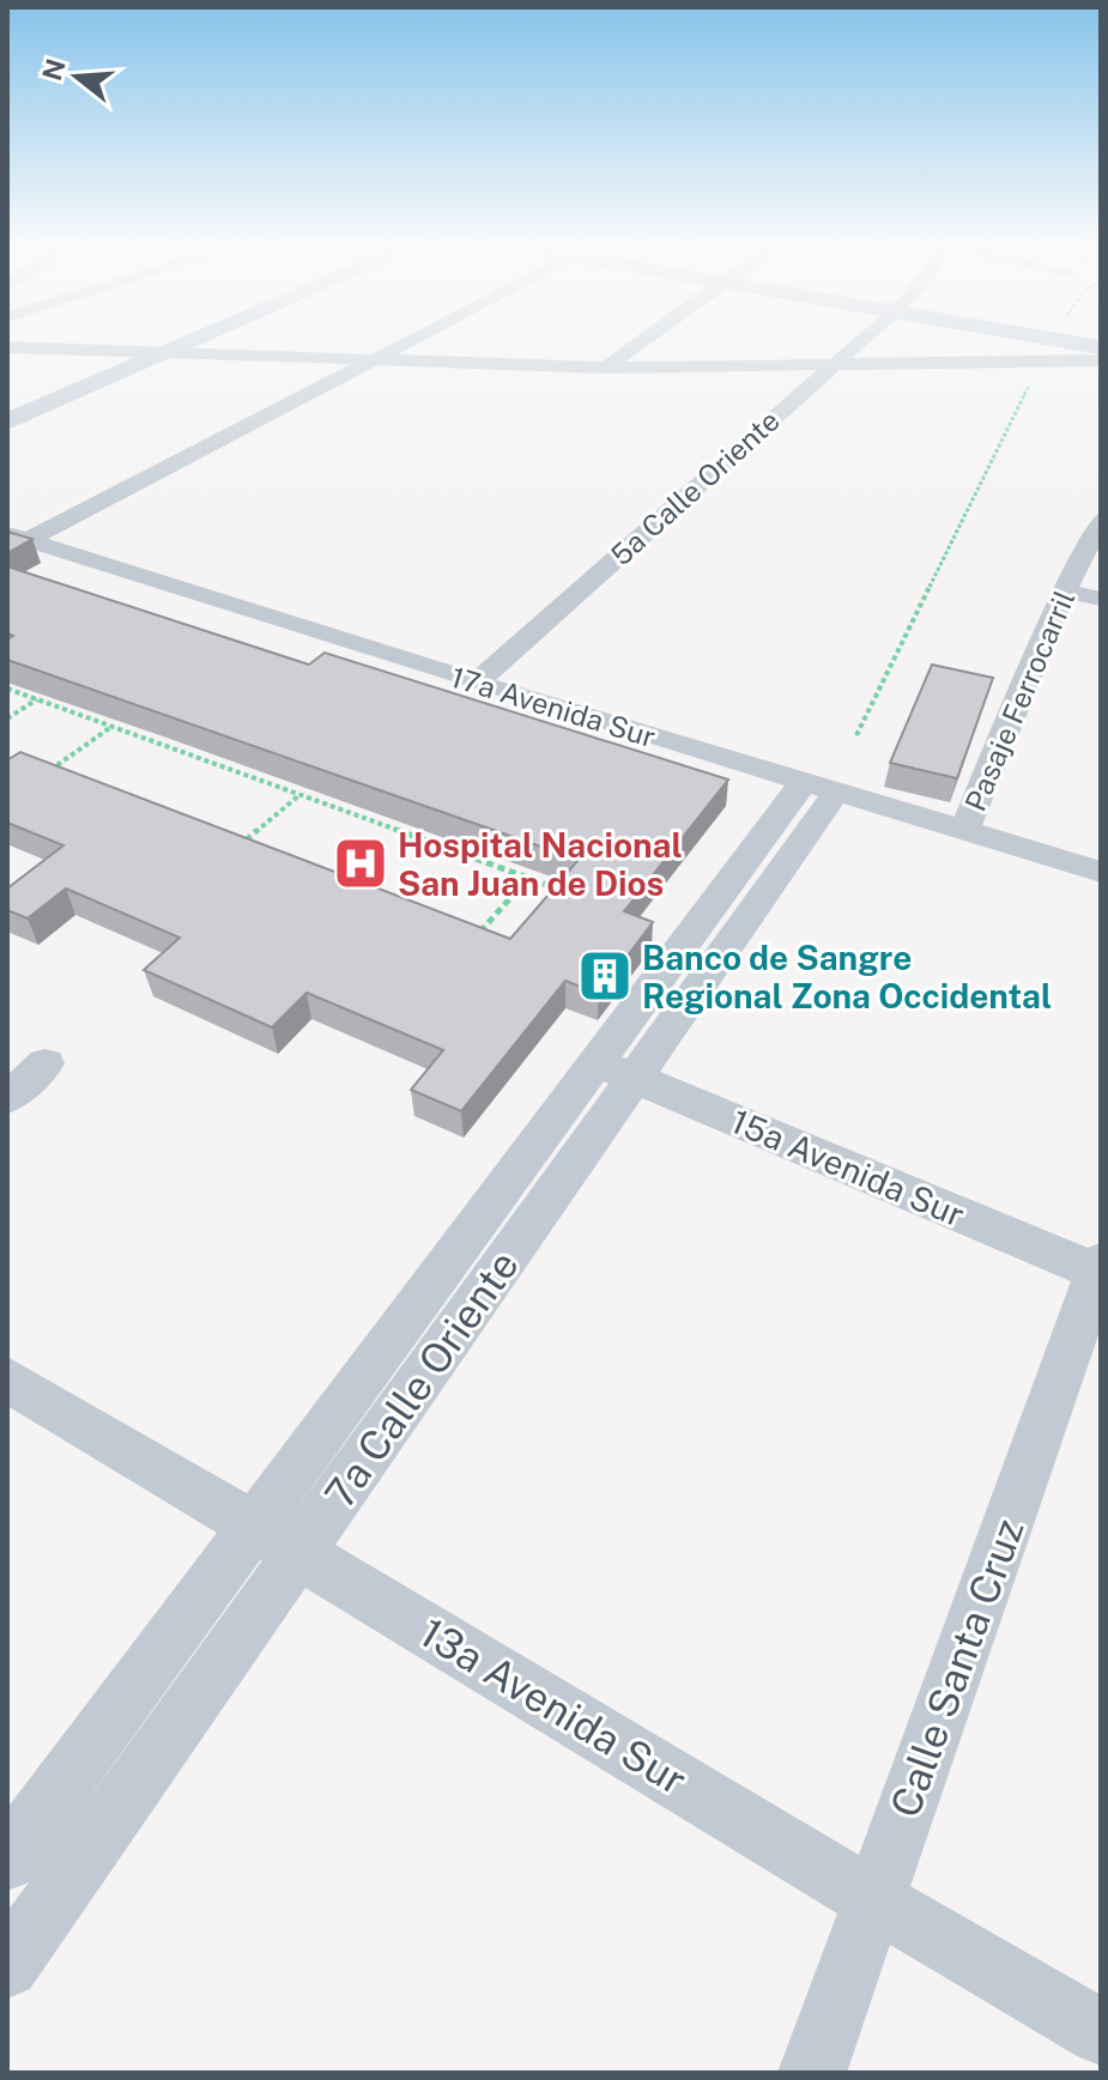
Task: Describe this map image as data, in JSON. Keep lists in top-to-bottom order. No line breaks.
{"streets":{"street":["5a Calle Oriente","Pasaje Ferrocarril","17a Avenida Sur","15a Avenida Sur","7a Calle Oriente","Calle Santa Cruz","13a Avenida Sur"]},"crossings":[["5a Calle Oriente","17a Avenida Sur"],["Pasaje Ferrocarril","17a Avenida Sur"],["17a Avenida Sur","7a Calle Oriente"],["15a Avenida Sur","7a Calle Oriente"],["15a Avenida Sur","Calle Santa Cruz"],["7a Calle Oriente","13a Avenida Sur"],["Calle Santa Cruz","13a Avenida Sur"]],"places":{"hospital":["Hospital Nacional San Juan de Dios"],"building":["Banco de Sangre Regional Zona Occidental"]},"north":"left"}
